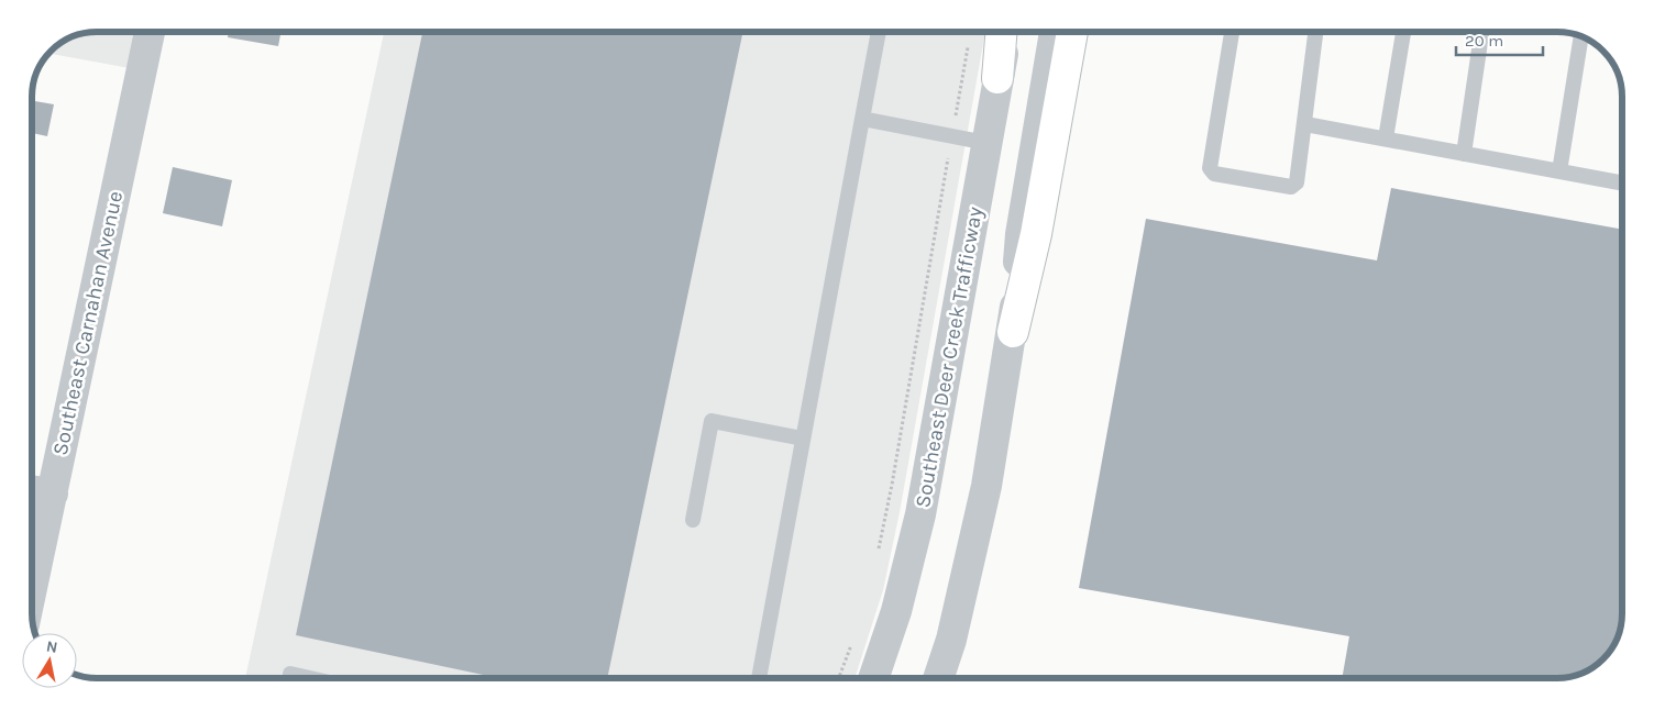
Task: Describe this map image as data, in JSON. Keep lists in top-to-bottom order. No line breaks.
{"streets":{"street":["Southeast Carnahan Avenue","Southeast Deer Creek Trafficway"]},"scale_bar":"20 m","north":"top"}
